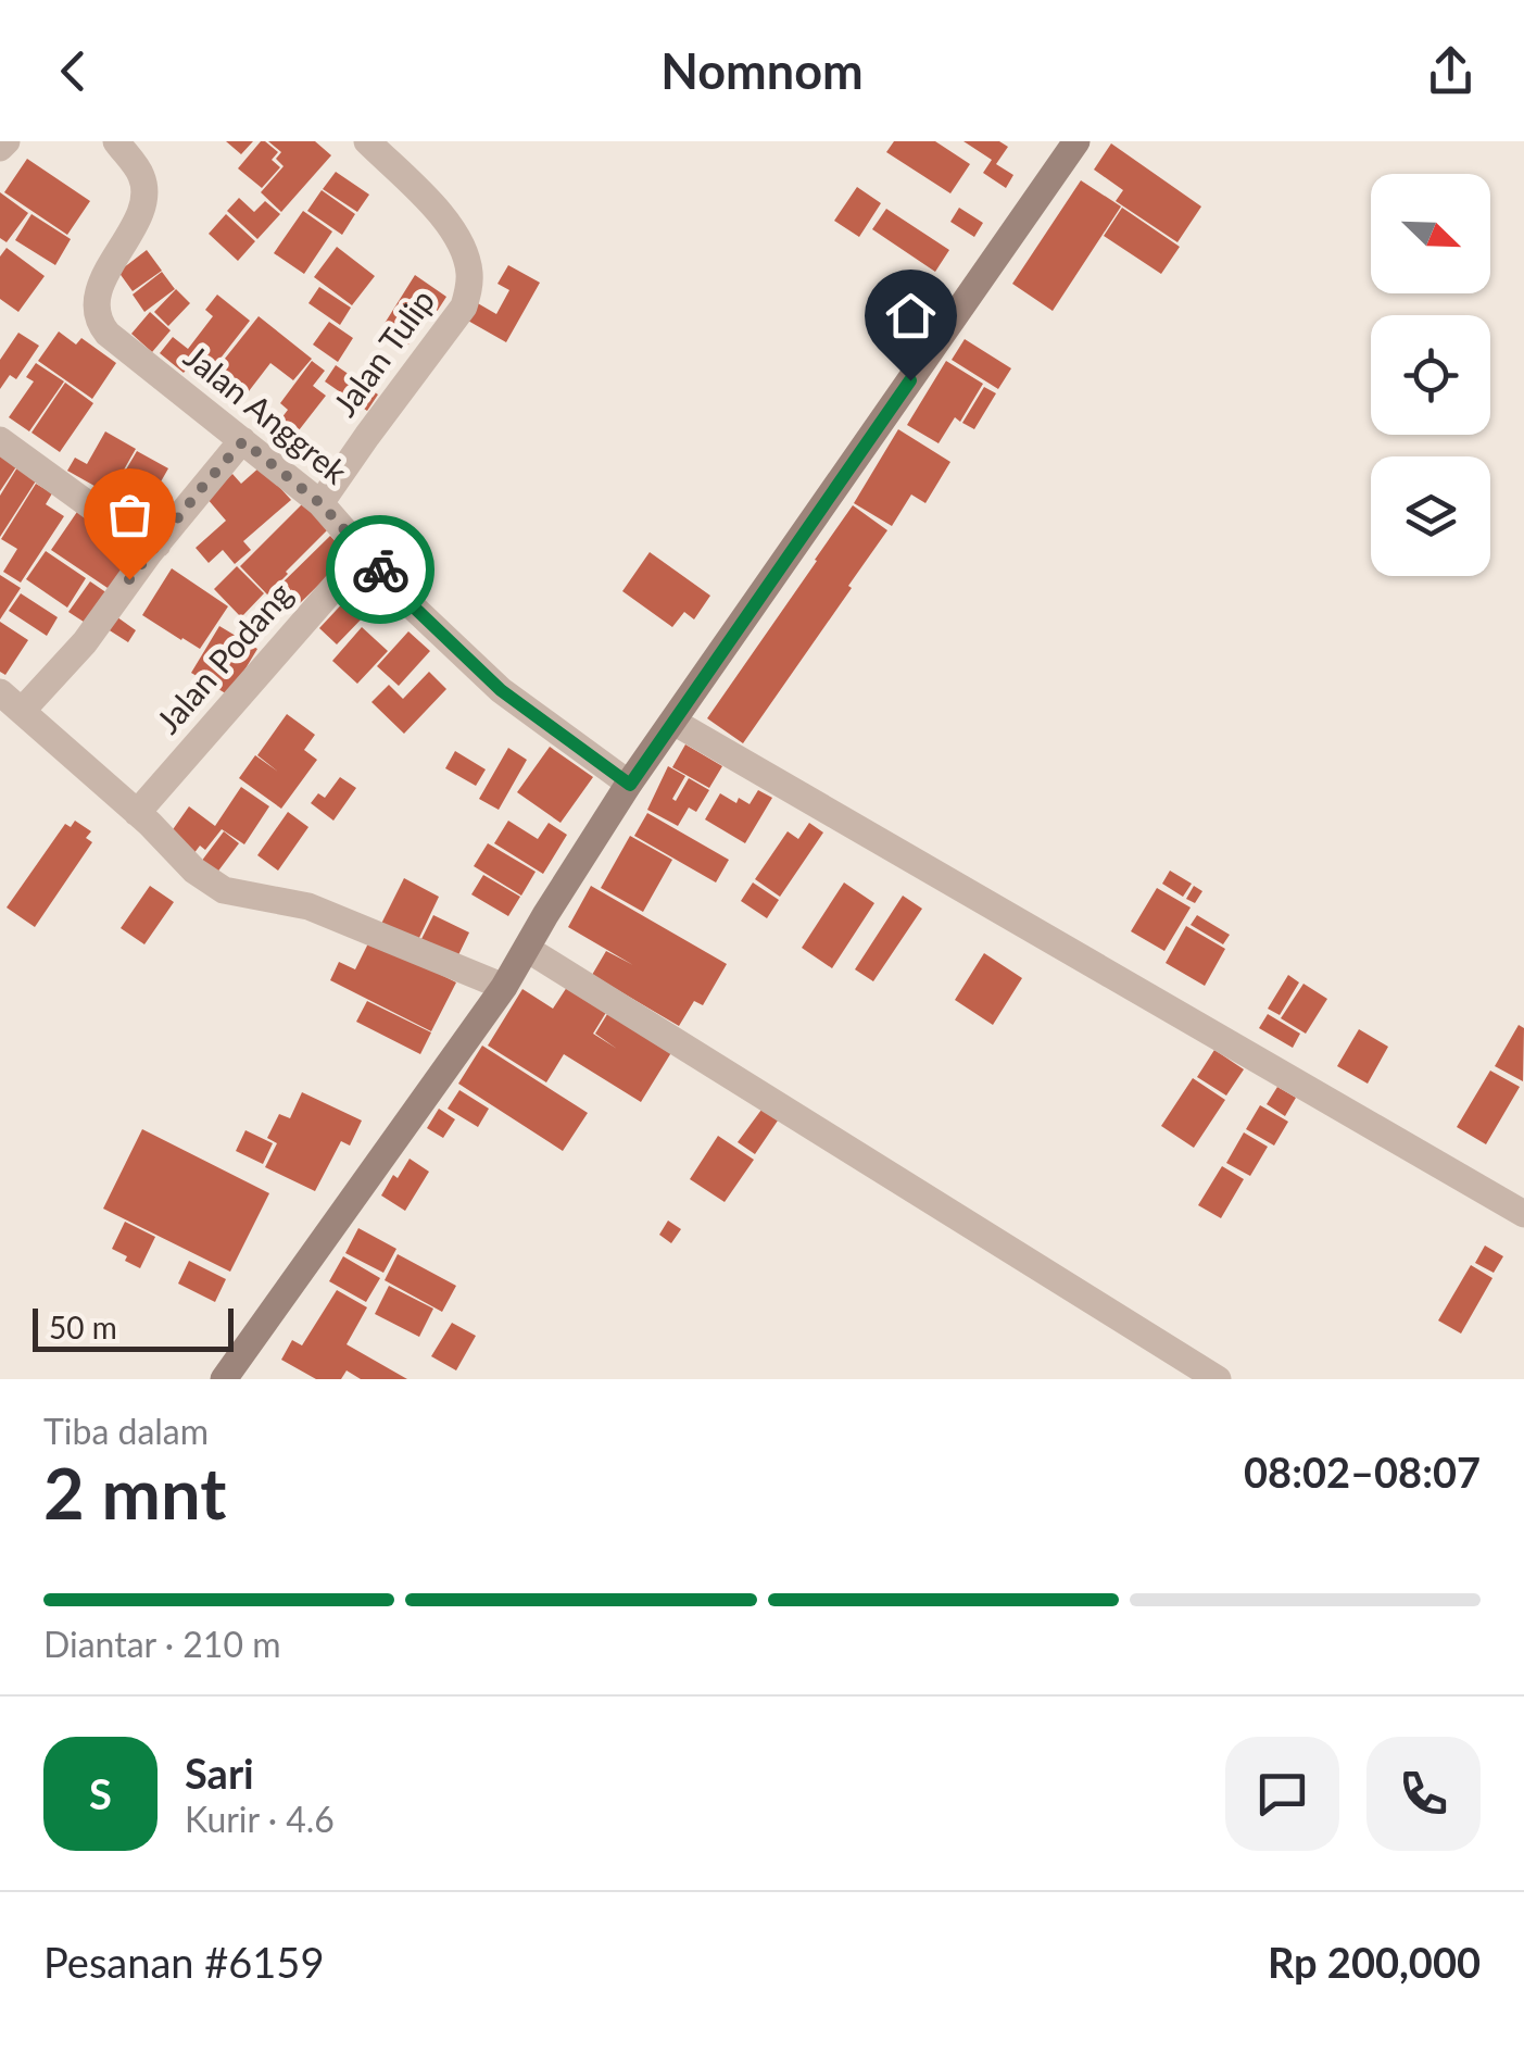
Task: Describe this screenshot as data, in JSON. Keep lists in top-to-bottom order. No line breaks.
{"streets":{"street":["Jalan Tulip","Jalan Anggrek","Jalan Podang"]},"crossings":[["Jalan Tulip","Jalan Anggrek"],["Jalan Anggrek","Jalan Podang"]],"scale_bar":"50 m","north":"bottom right","page":{"header":"Nomnom","scale":"50 m","heading":["2 mnt","Tiba dalam","08:02–08:07"],"panel":["Sari","Kurir · 4.6","Pesanan #6159","Rp 200,000"],"bar":"Diantar · 210 m","round":"S"}}
